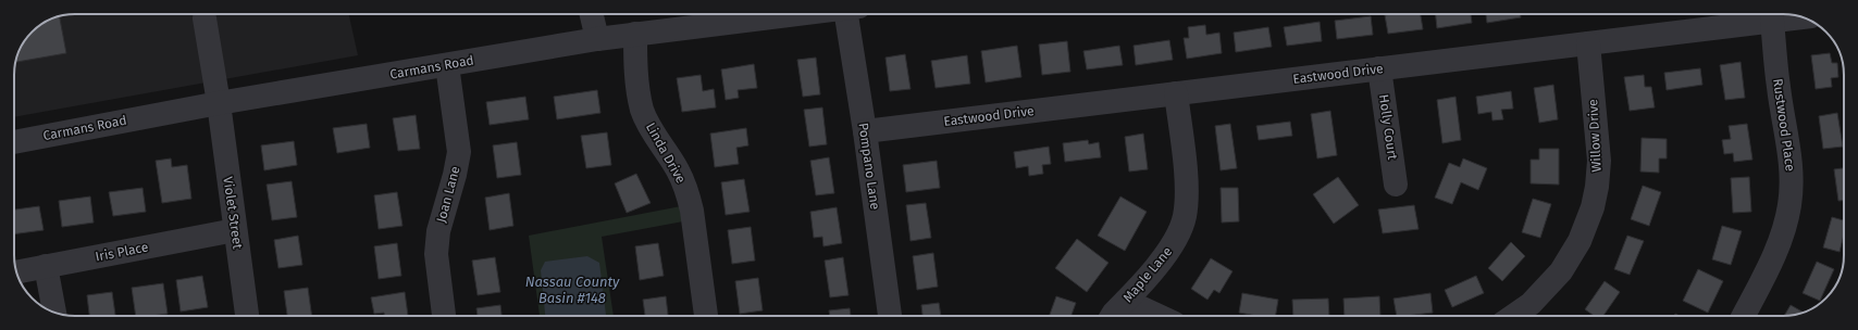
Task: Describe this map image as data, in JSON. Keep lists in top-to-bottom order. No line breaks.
{"streets":{"street":["Carmans Road","Eastwood Drive","Rustwood Place","Holly Court","Willow Drive","Linda Drive","Pompano Lane","Joan Lane","Violet Street","Iris Place","Maple Lane"]},"crossings":[["Carmans Road","Linda Drive"],["Carmans Road","Joan Lane"],["Carmans Road","Violet Street"],["Eastwood Drive","Rustwood Place"],["Eastwood Drive","Holly Court"],["Eastwood Drive","Willow Drive"],["Eastwood Drive","Pompano Lane"],["Eastwood Drive","Maple Lane"],["Violet Street","Iris Place"]],"water":["Nassau County Basin #148"]}
